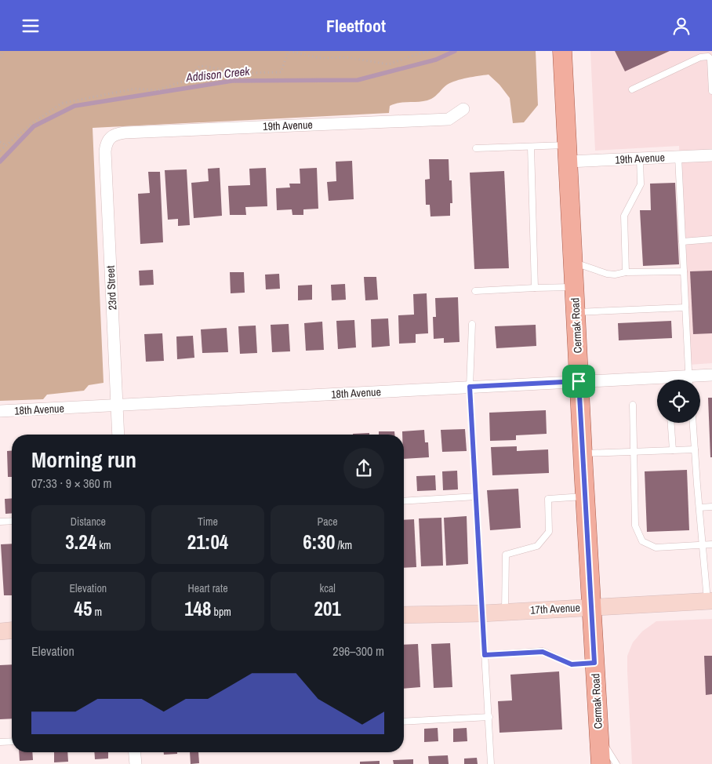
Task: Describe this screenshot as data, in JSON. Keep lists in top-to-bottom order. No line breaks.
{"streets":{"main road":["Cermak Road"],"street":["19th Avenue","23rd Street","18th Avenue","17th Avenue"]},"crossings":[["19th Avenue","23rd Street"],["19th Avenue","Cermak Road"],["23rd Street","18th Avenue"],["Cermak Road","18th Avenue"],["Cermak Road","17th Avenue"]],"water":["Addison Creek"],"page":{"header":"Fleetfoot","heading":["Morning run","07:33 · 9 × 360 m"],"stats":[["Distance","3.24 km"],["Time","21:04"],["Pace","6:30 /km"],["Elevation","45 m"],["Heart rate","148 bpm"],["kcal","201"]],"chart":["Elevation","296–300 m"]}}
